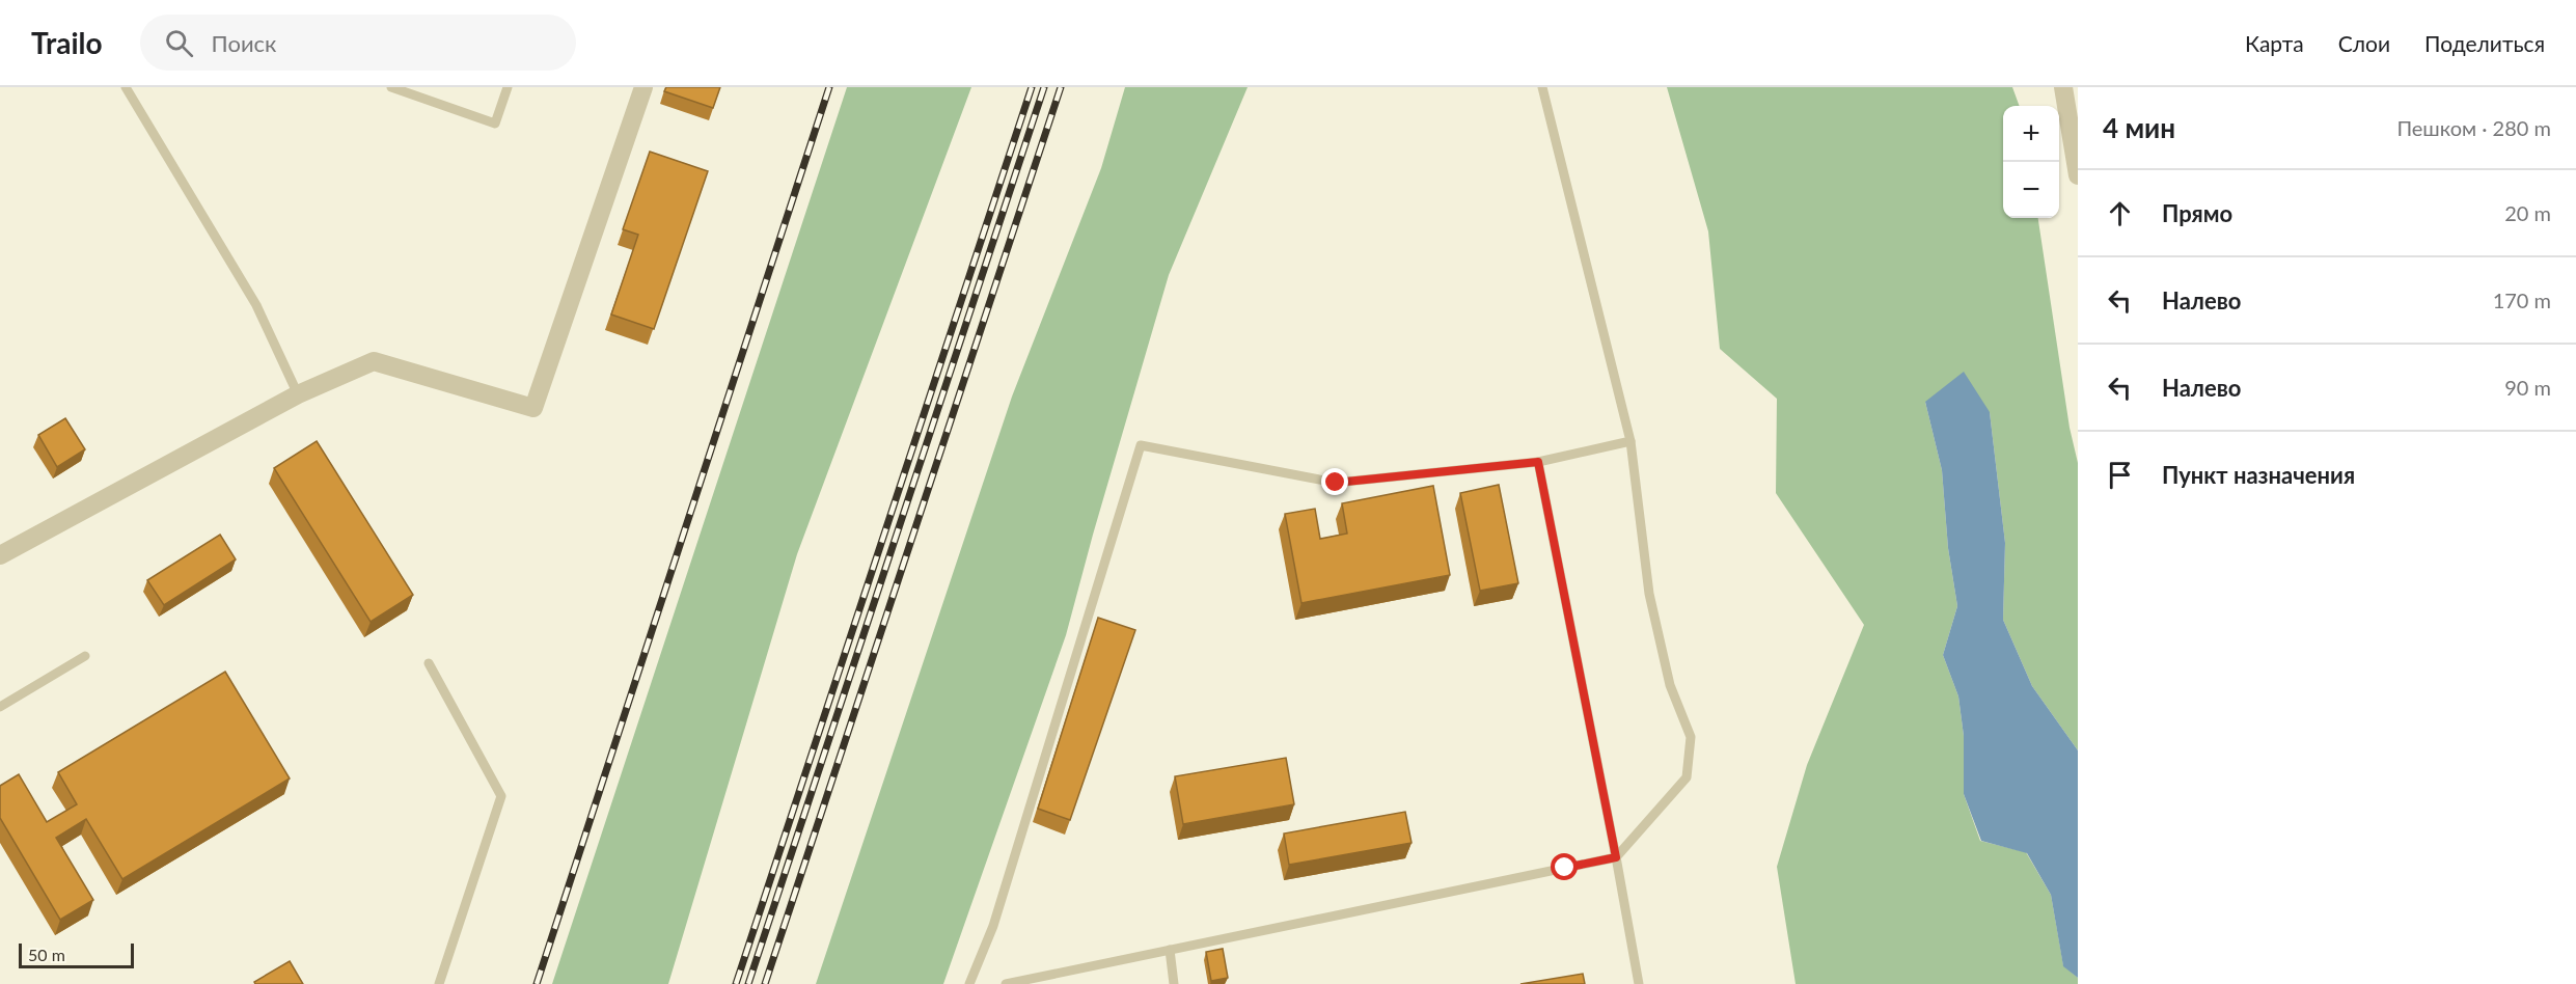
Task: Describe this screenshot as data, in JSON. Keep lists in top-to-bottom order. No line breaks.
{"scale_bar":"50 m","page":{"header":"Trailo","search":"Поиск","nav":["Карта","Слои","Поделиться"],"heading":["4 мин","Пешком · 280 m"],"map_buttons":["+","−"],"list":[["Прямо","20 m"],["Налево","170 m"],["Налево","90 m"],"Пункт назначения"],"scale":"50 m"}}
